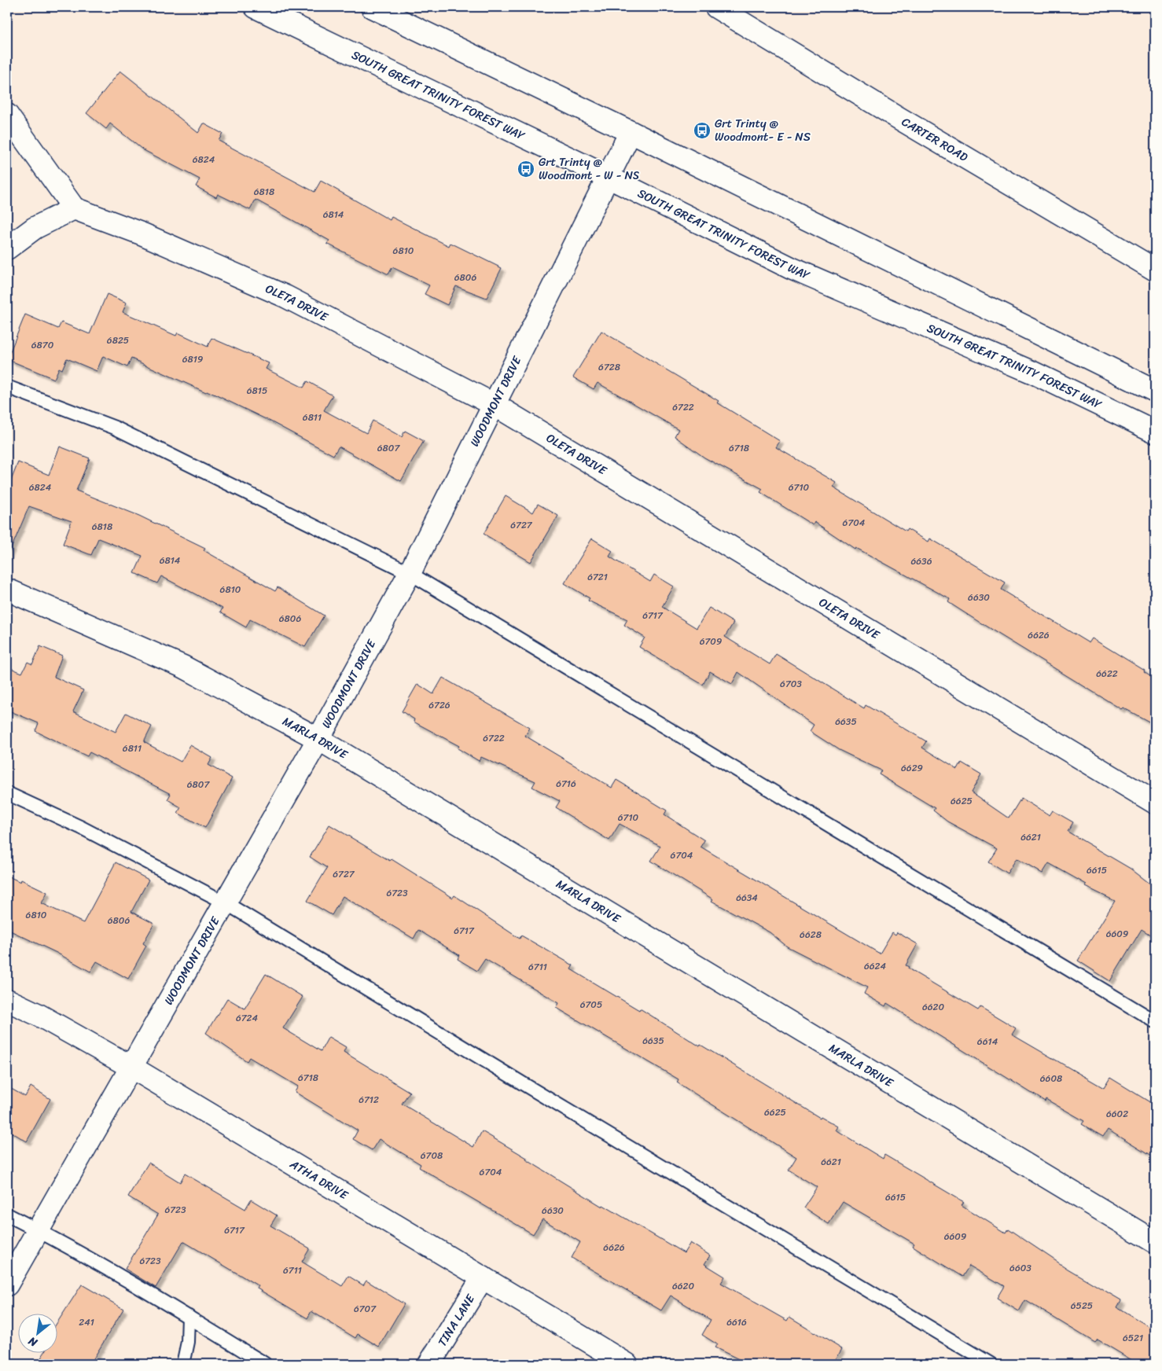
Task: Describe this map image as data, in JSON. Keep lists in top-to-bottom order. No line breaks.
{"streets":{"street":["SOUTH GREAT TRINITY FOREST WAY","CARTER ROAD","OLETA DRIVE","WOODMONT DRIVE","MARLA DRIVE","ATHA DRIVE","TINA LANE"]},"crossings":[["SOUTH GREAT TRINITY FOREST WAY","WOODMONT DRIVE"],["OLETA DRIVE","WOODMONT DRIVE"],["WOODMONT DRIVE","MARLA DRIVE"],["WOODMONT DRIVE","ATHA DRIVE"],["ATHA DRIVE","TINA LANE"]],"places":{"bus stop":["Grt Trinty @ Woodmont- E - NS","Grt Trinty @ Woodmont - W - NS"]},"house_numbers":["6824","6818","6814","6810","6806","6825","6870","6819","6728","6815","6722","6811","6807","6718","6824","6710","6704","6727","6818","6814","6636","6721","6810","6630","6717","6806","6626","6709","6622","6703","6726","6635","6722","6811","6629","6716","6807","6625","6710","6621","6704","6615","6727","6723","6634","6810","6806","6717","6609","6628","6624","6711","6705","6620","6724","6635","6614","6718","6608","6712","6625","6602","6708","6621","6704","6615","6723","6630","6717","6609","6626","6723","6603","6711","6620","6525","6707","241","6616","6521"],"north":"bottom left"}
